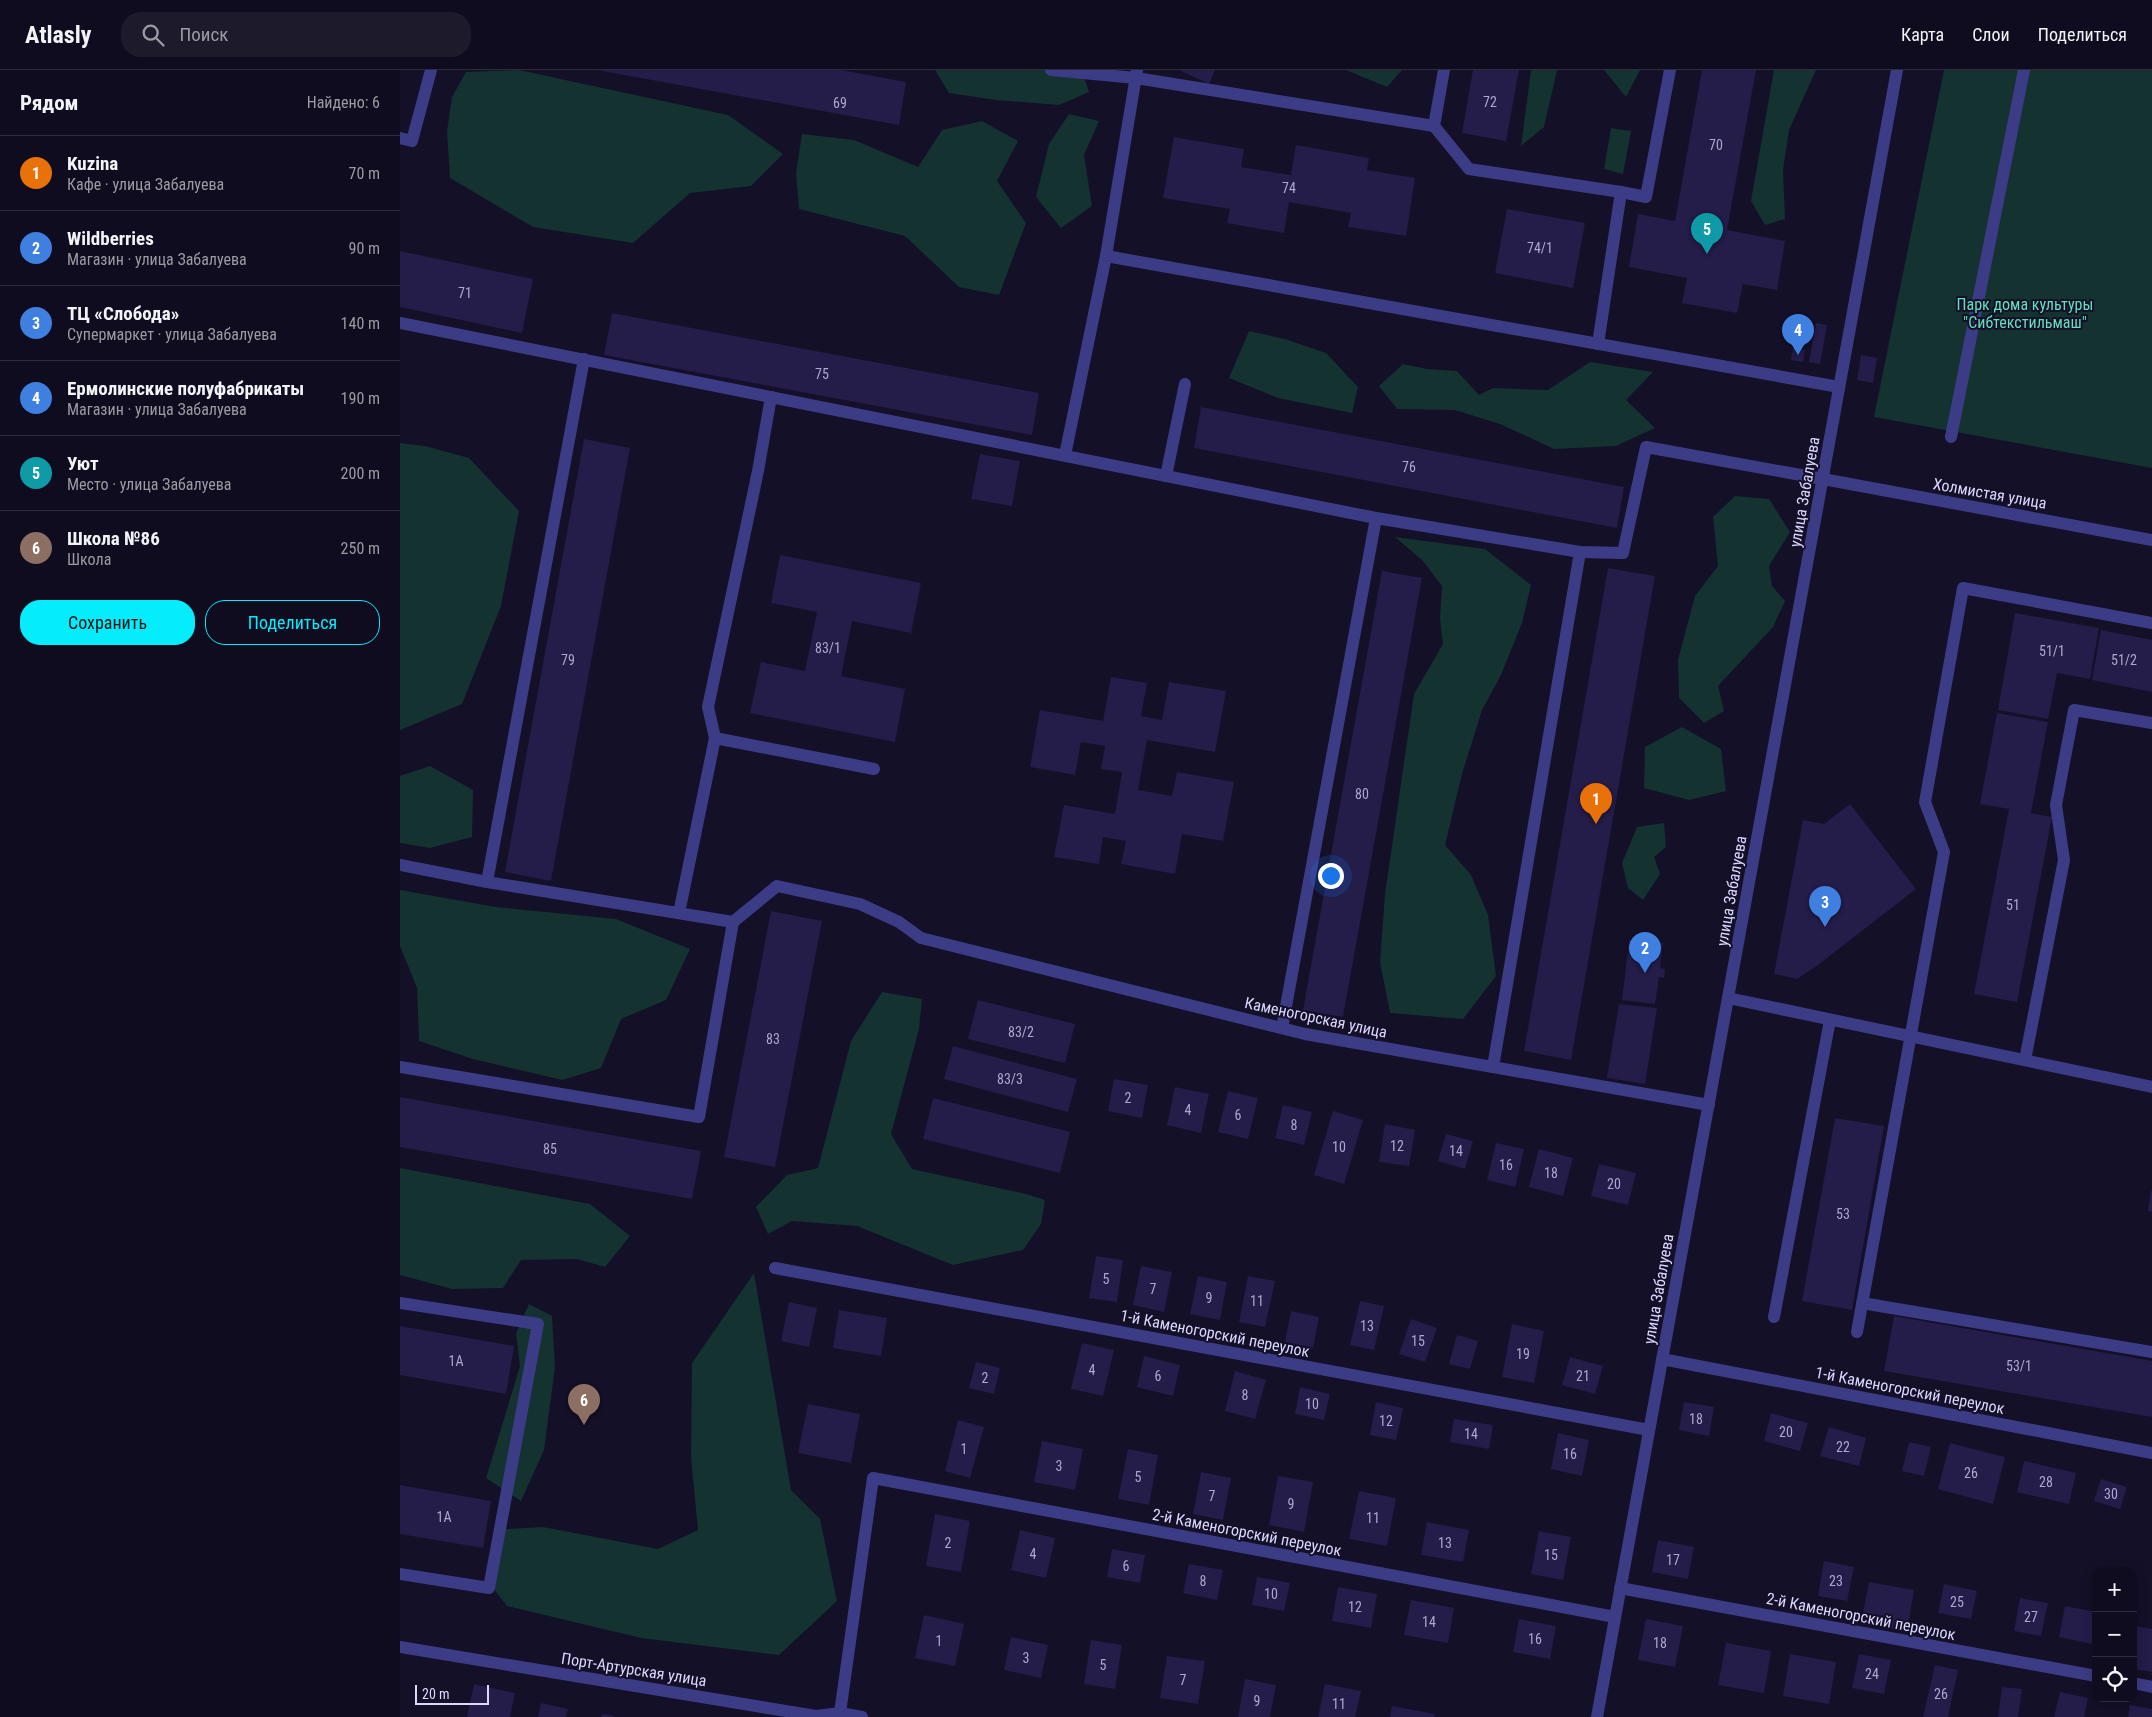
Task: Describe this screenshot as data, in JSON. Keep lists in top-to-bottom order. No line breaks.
{"streets":{"street":["улица Забалуева","Холмистая улица","Каменогорская улица","1-й Каменогорский переулок","2-й Каменогорский переулок","Порт-Артурская улица"]},"crossings":[["улица Забалуева","Холмистая улица"],["улица Забалуева","Каменогорская улица"],["улица Забалуева","1-й Каменогорский переулок"],["улица Забалуева","2-й Каменогорский переулок"],["2-й Каменогорский переулок","Порт-Артурская улица"]],"parks":["Парк дома культуры \"Сибтекстильмаш\""],"house_numbers":["72","69","70","74","74/1","71","75","76","83/1","51/1","79","51/2","80","51","83/2","83","83/3","2","4","6","8","12","10","85","14","16","18","20","53","5","7","9","11","13","15","19","1А","53/1","4","6","21","2","8","10","18","12","20","14","22","1","16","3","26","5","28","30","7","9","1А","11","2","13","4","15","17","6","8","23","10","25","12","27","14","16","1","18","3","5","24","7","26","9","11"],"scale_bar":"20 m","page":{"header":"Atlasly","search":"Поиск","nav":["Карта","Слои","Поделиться"],"heading":["Рядом","Найдено: 6"],"list":[{"mark":"1","name":"Kuzina","note":"Кафе · улица Забалуева","value":"70 m"},{"mark":"2","name":"Wildberries","note":"Магазин · улица Забалуева","value":"90 m"},{"mark":"3","name":"ТЦ «Слобода»","note":"Супермаркет · улица Забалуева","value":"140 m"},{"mark":"4","name":"Ермолинские полуфабрикаты","note":"Магазин · улица Забалуева","value":"190 m"},{"mark":"5","name":"Уют","note":"Место · улица Забалуева","value":"200 m"},{"mark":"6","name":"Школа №86","note":"Школа","value":"250 m"}],"pins":["5","4","1","3","2","6"],"buttons":["Сохранить","Поделиться"],"map_buttons":["+","−"],"scale":"20 m"}}
